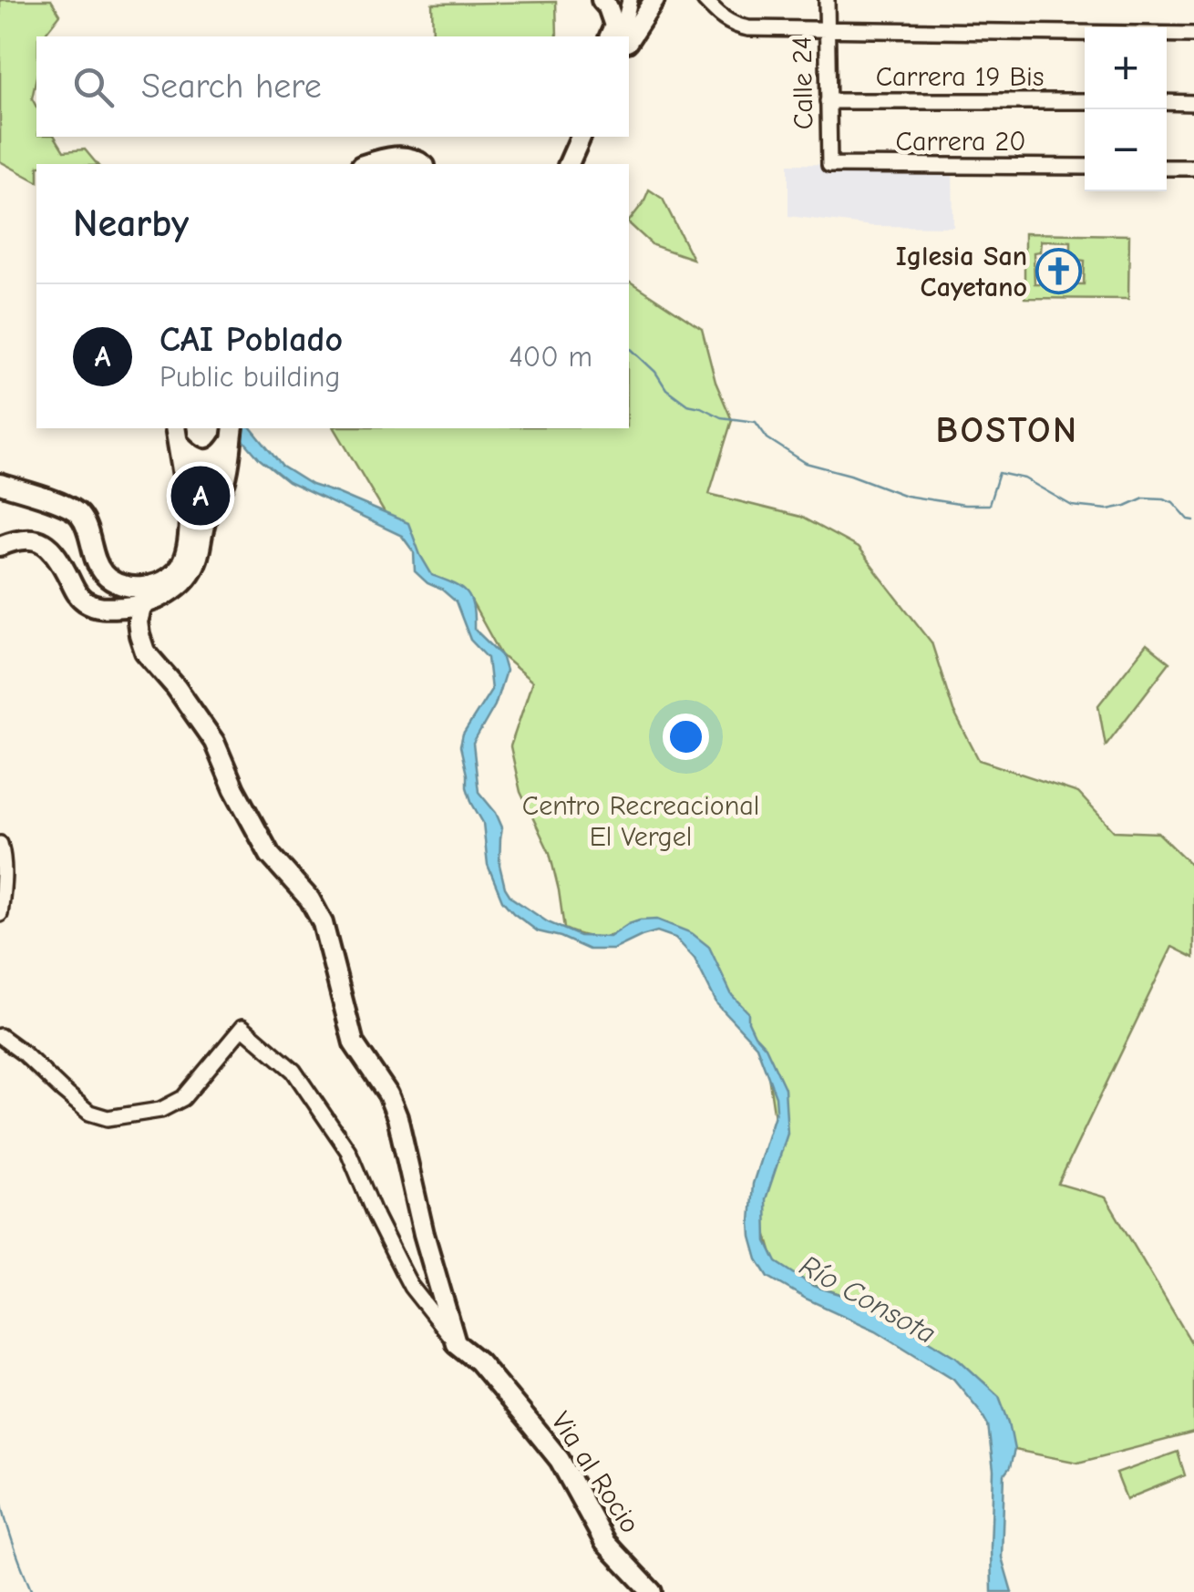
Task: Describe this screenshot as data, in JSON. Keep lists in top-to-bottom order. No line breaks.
{"streets":{"main road":["Via al Rocio"],"street":["Carrera 19 Bis","Calle 24","Carrera 20"]},"crossings":[["Carrera 19 Bis","Calle 24"],["Calle 24","Carrera 20"]],"districts":["BOSTON"],"water":["Río Consota"],"parks":["Centro Recreacional El Vergel"],"places":{"church":["Iglesia San Cayetano"]},"page":{"map_buttons":["+","−"],"search":"Search here","heading":"Nearby","list":[{"mark":"A","name":"CAI Poblado","note":"Public building","value":"400 m"}],"pins":"A"}}
